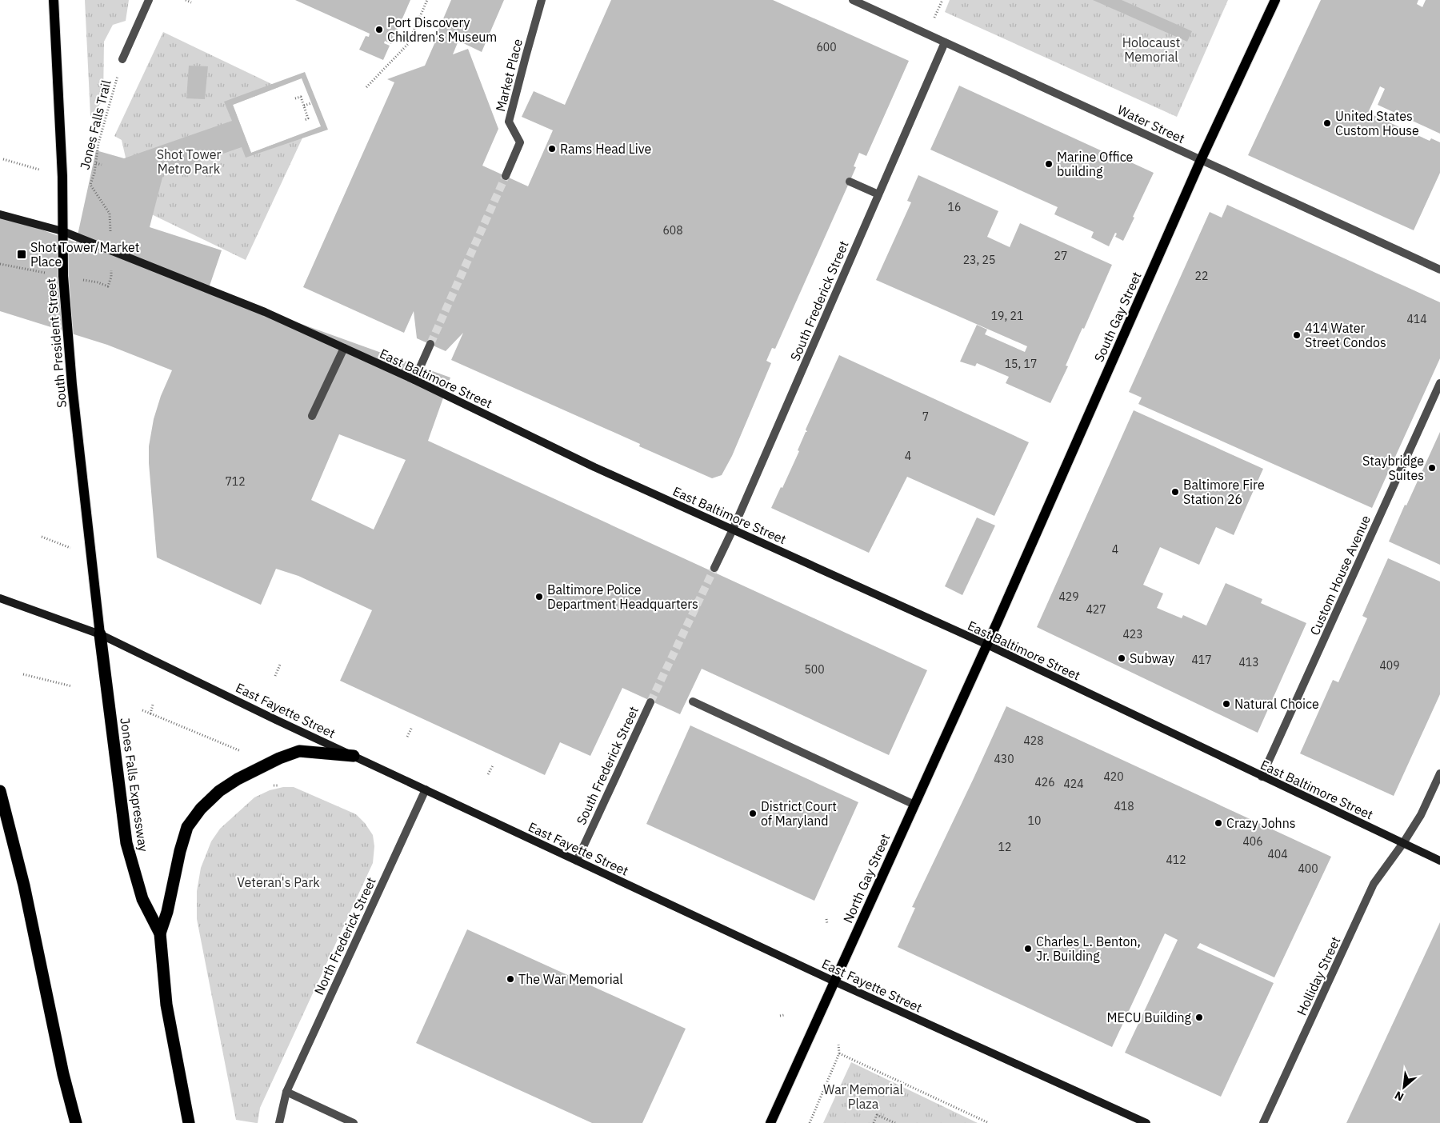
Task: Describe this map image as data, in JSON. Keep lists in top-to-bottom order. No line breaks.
{"streets":{"highway":["Jones Falls Expressway"],"main road":["South Gay Street","South President Street","East Baltimore Street","East Fayette Street","North Gay Street"],"street":["Market Place","Water Street","South Frederick Street","Custom House Avenue","North Frederick Street","Holliday Street"],"path":["Jones Falls Trail"]},"crossings":[["Water Street","South Frederick Street"],["Water Street","South Gay Street"],["South Frederick Street","East Baltimore Street"],["South Frederick Street","East Fayette Street"],["South Gay Street","East Baltimore Street"],["South Gay Street","North Gay Street"],["South President Street","East Baltimore Street"],["South President Street","East Fayette Street"],["South President Street","Jones Falls Expressway"],["East Baltimore Street","Custom House Avenue"],["East Baltimore Street","North Gay Street"],["East Baltimore Street","Holliday Street"],["East Fayette Street","Jones Falls Expressway"],["East Fayette Street","North Gay Street"],["East Fayette Street","North Frederick Street"]],"parks":["Holocaust Memorial","Shot Tower Metro Park","Veteran's Park","War Memorial Plaza"],"places":{"other":["Port Discovery Children's Museum","United States Custom House","Rams Head Live","Marine Office building","414 Water Street Condos","Staybridge Suites","Baltimore Fire Station 26","Baltimore Police Department Headquarters","Subway","Natural Choice","District Court of Maryland","Crazy Johns","Charles L. Benton, Jr. Building","The War Memorial","MECU Building"],"transit":["Shot Tower/Market Place"]},"house_numbers":["600","16","608","27","23, 25","22","19, 21","414","15, 17","7","4","712","4","429","427","423","417","413","409","500","428","430","420","426","424","418","10","406","12","404","412","400"],"north":"bottom left"}
